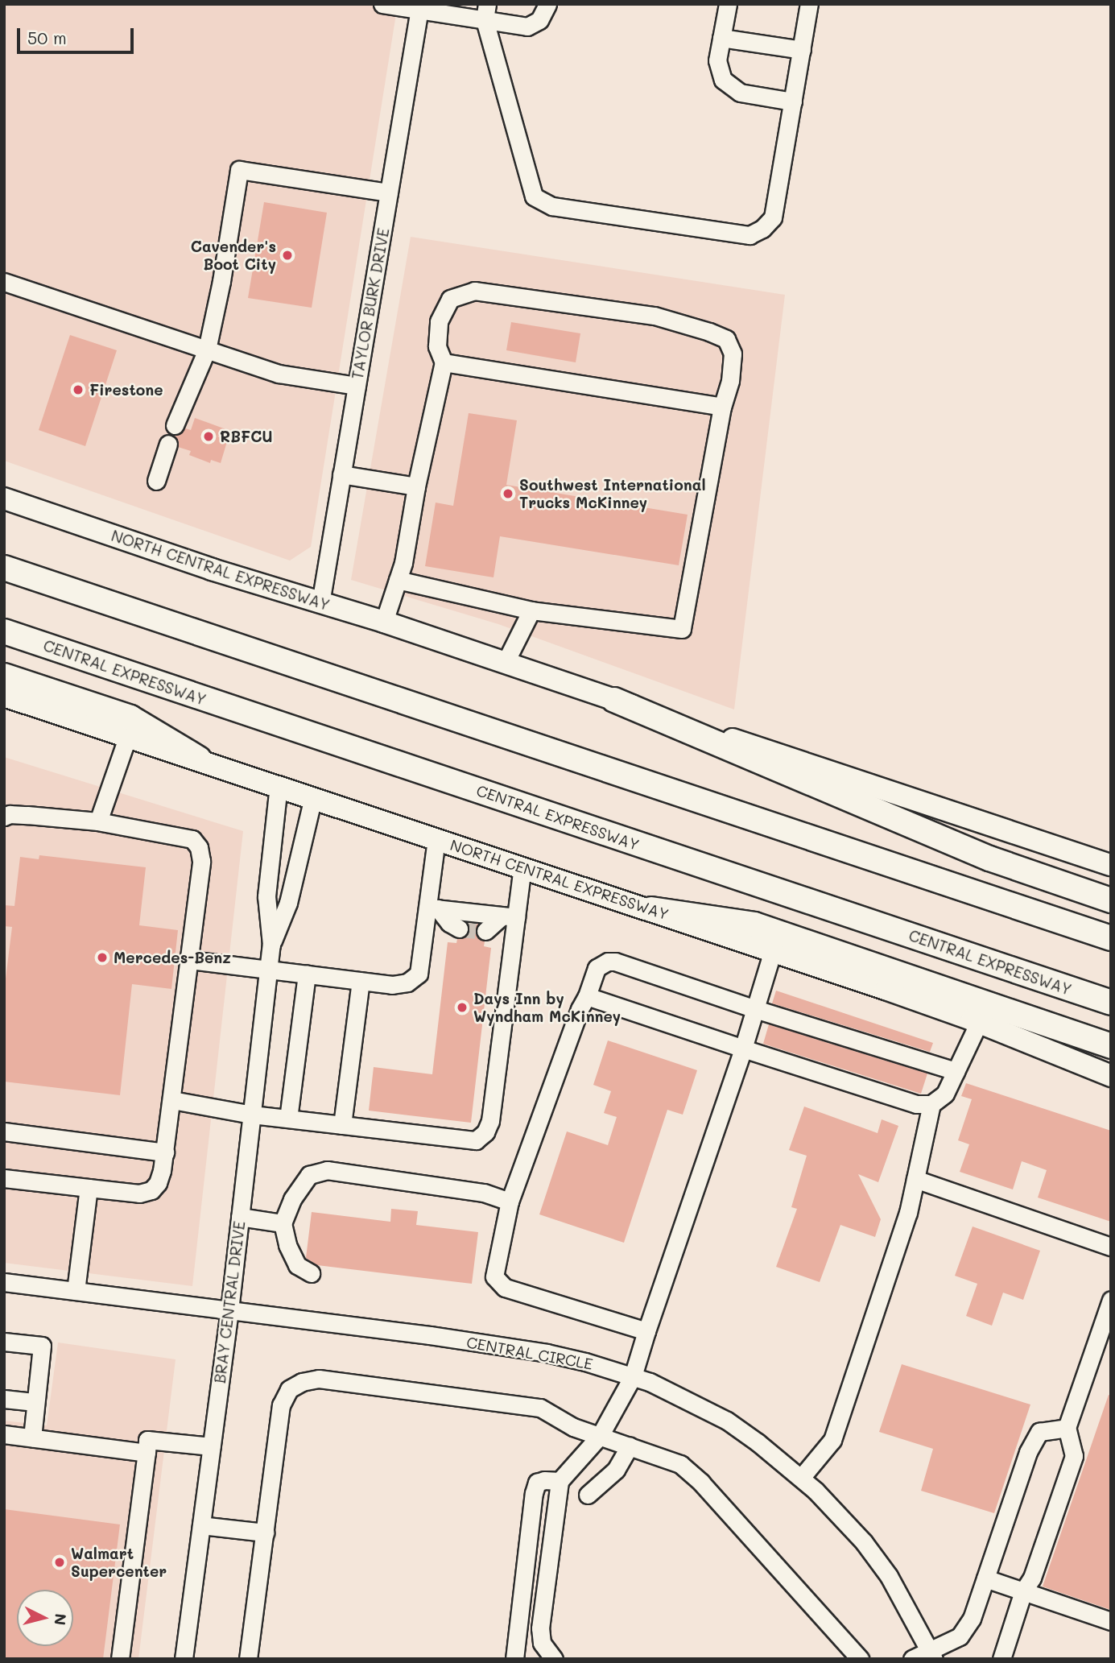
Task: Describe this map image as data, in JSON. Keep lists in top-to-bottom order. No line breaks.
{"streets":{"highway":["CENTRAL EXPRESSWAY"],"main road":["NORTH CENTRAL EXPRESSWAY"],"street":["TAYLOR BURK DRIVE","BRAY CENTRAL DRIVE","CENTRAL CIRCLE"]},"crossings":[["TAYLOR BURK DRIVE","NORTH CENTRAL EXPRESSWAY"],["NORTH CENTRAL EXPRESSWAY","BRAY CENTRAL DRIVE"],["BRAY CENTRAL DRIVE","CENTRAL CIRCLE"]],"places":["Cavender's Boot City","Firestone","RBFCU","Southwest International Trucks McKinney","Mercedes-Benz","Days Inn by Wyndham McKinney","Walmart Supercenter"],"scale_bar":"50 m","north":"right"}
